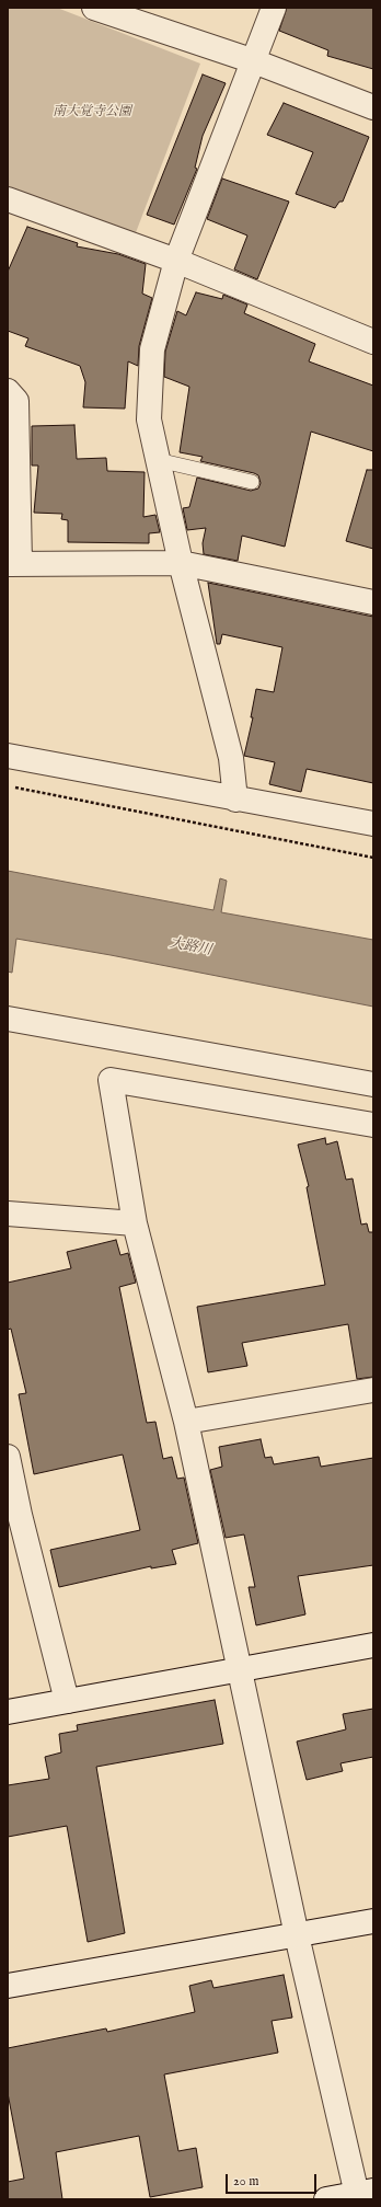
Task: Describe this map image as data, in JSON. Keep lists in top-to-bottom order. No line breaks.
{"water":["大路川"],"parks":["南大覚寺公園"],"scale_bar":"20 m"}
